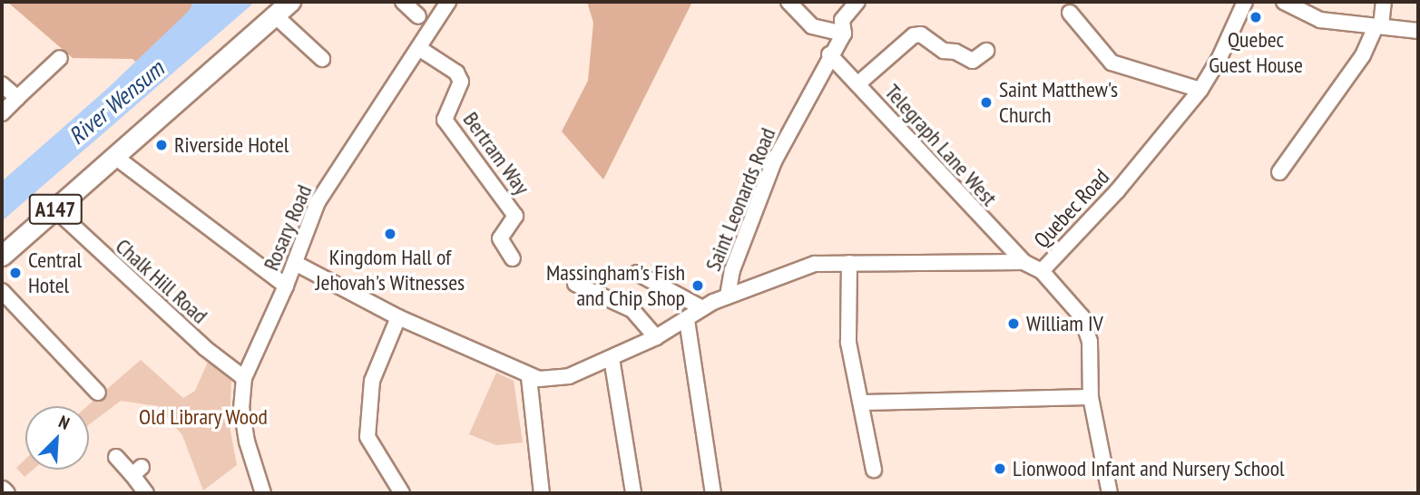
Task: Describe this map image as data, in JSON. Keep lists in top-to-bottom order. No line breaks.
{"streets":{"main road":["A147"],"street":["Telegraph Lane West","Bertram Way","Saint Leonards Road","Quebec Road","Rosary Road","Chalk Hill Road"]},"crossings":[["Telegraph Lane West","Saint Leonards Road"],["Telegraph Lane West","Quebec Road"],["Bertram Way","Rosary Road"],["Saint Leonards Road","Quebec Road"],["Saint Leonards Road","Rosary Road"],["A147","Chalk Hill Road"],["Rosary Road","Chalk Hill Road"]],"water":["River Wensum"],"parks":["Old Library Wood"],"places":["Quebec Guest House","Saint Matthew's Church","Riverside Hotel","Kingdom Hall of Jehovah's Witnesses","Central Hotel","Massingham's Fish and Chip Shop","William IV","Lionwood Infant and Nursery School"],"north":"top right"}
